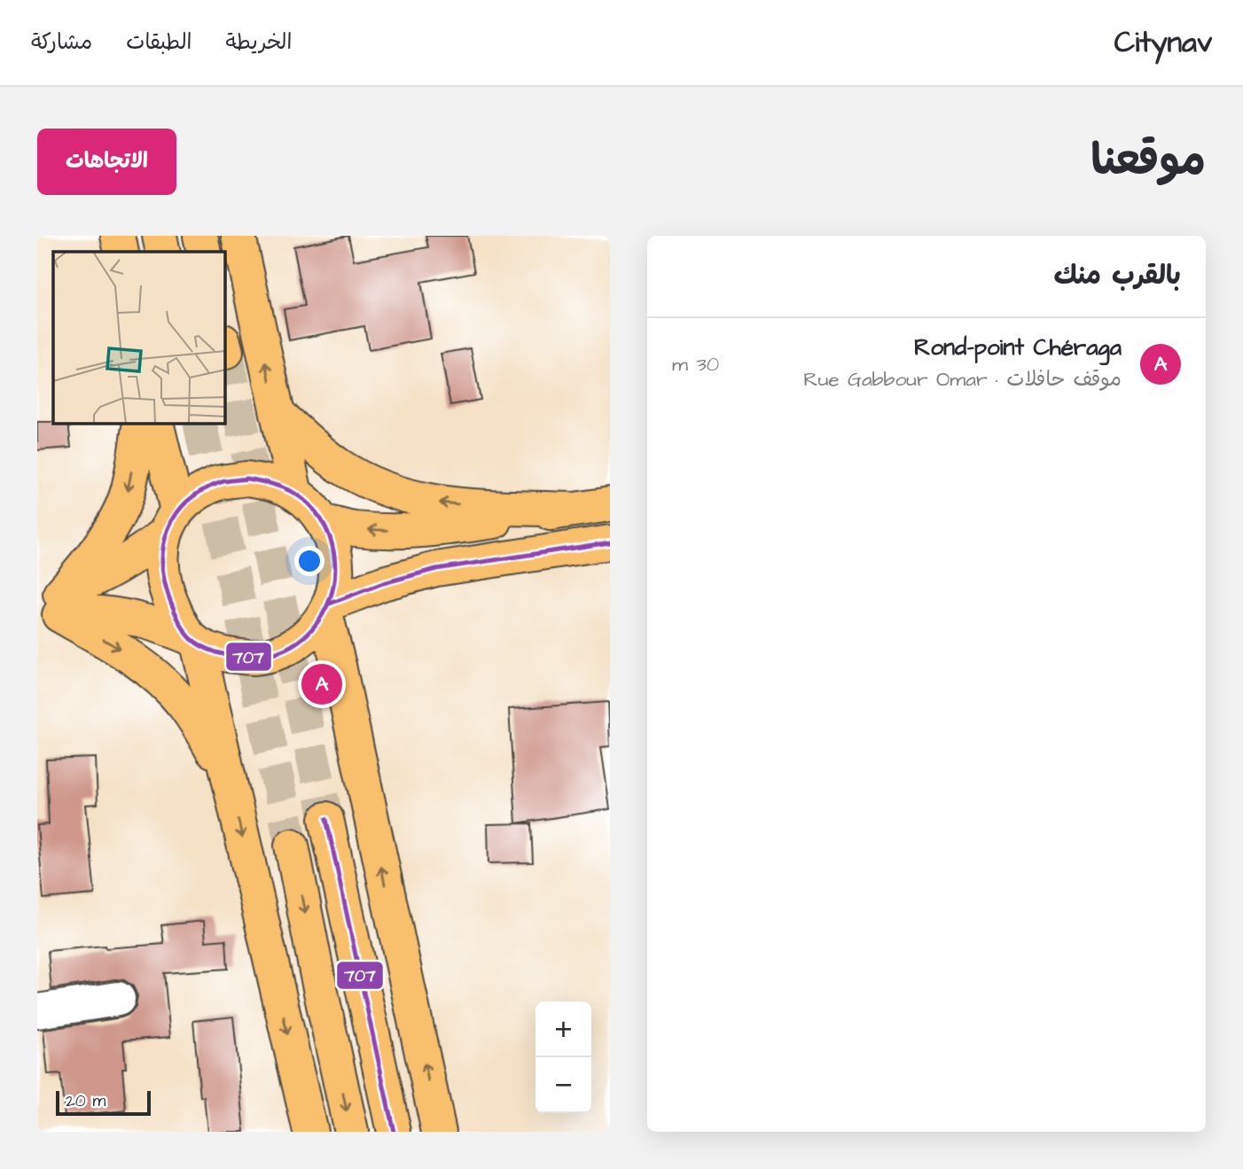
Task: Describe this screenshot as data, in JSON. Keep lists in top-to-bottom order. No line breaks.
{"lines":["transit line 707"],"scale_bar":"20 m","page":{"header":"Citynav","nav":["الخريطة","الطبقات","مشاركة"],"title":"موقعنا","buttons":"الاتجاهات","heading":"بالقرب منك","list":[{"mark":"A","name":"Rond-point Chéraga","note":"موقف حافلات · Rue Gabbour Omar","value":"30 m"}],"pins":"A","map_buttons":["+","−"],"scale":"20 m"}}
